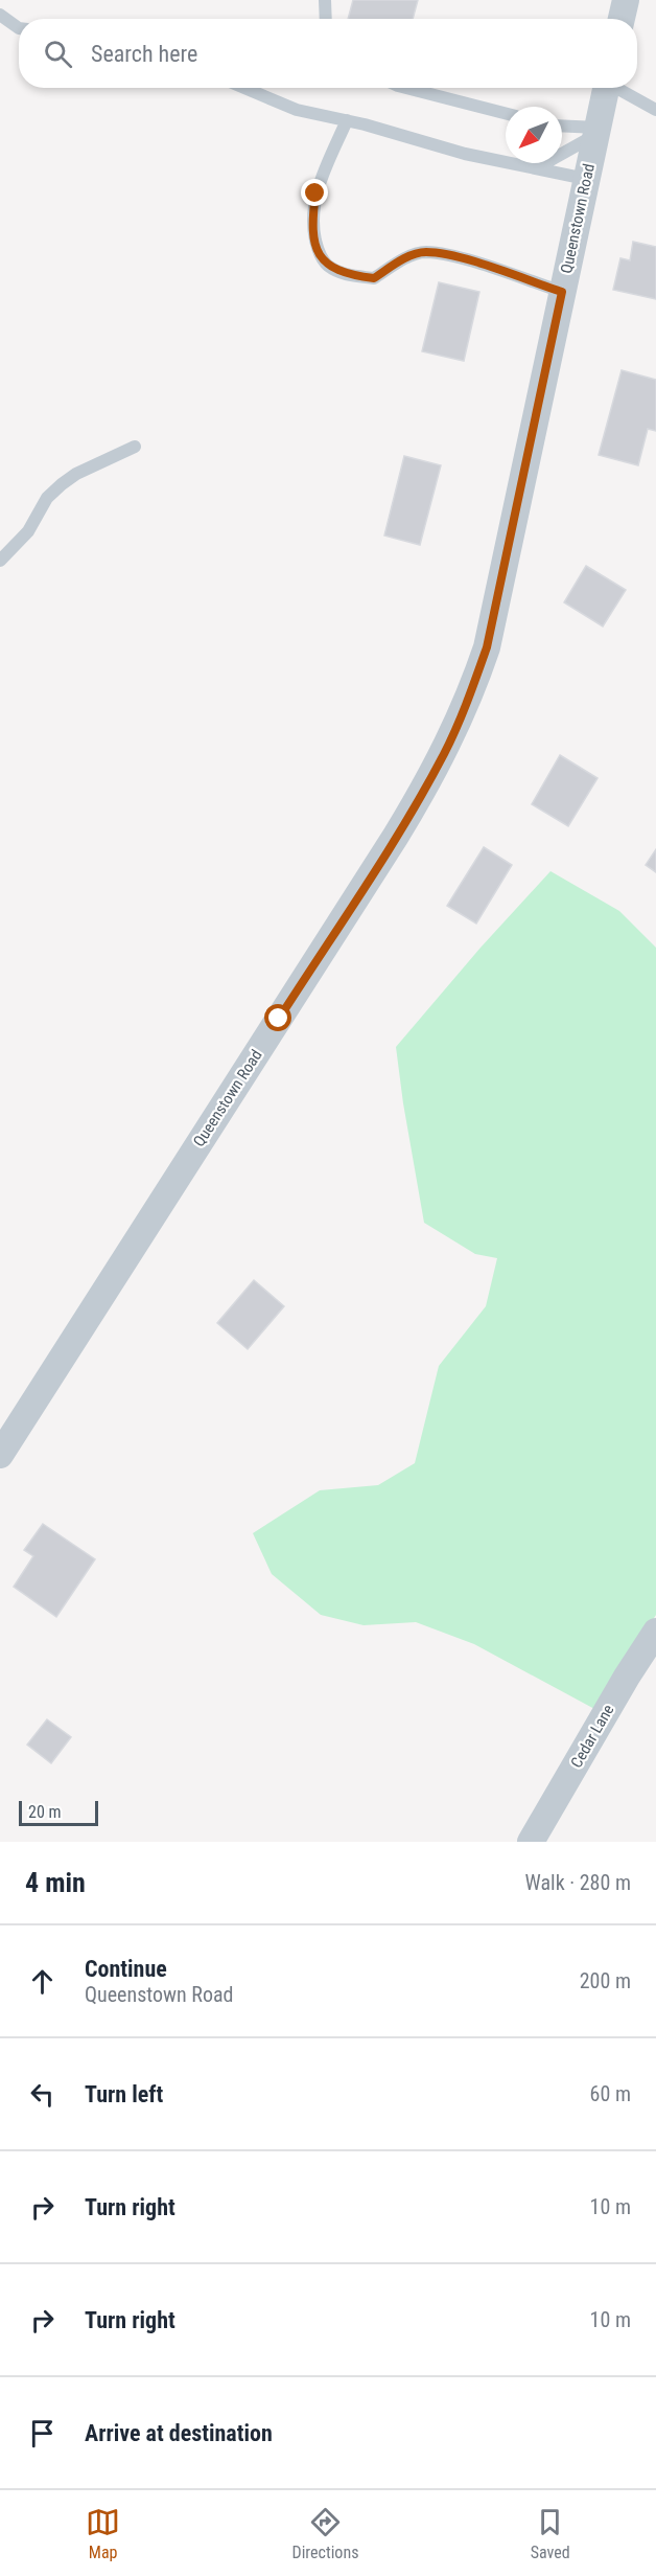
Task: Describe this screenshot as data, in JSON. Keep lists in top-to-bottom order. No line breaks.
{"streets":{"street":["Queenstown Road","Cedar Lane"]},"scale_bar":"20 m","north":"bottom left","page":{"search":"Search here","scale":"20 m","heading":["4 min","Walk · 280 m"],"list":[["Continue","Queenstown Road","200 m"],["Turn left","60 m"],["Turn right","10 m"],["Turn right","10 m"],"Arrive at destination"],"nav":["Map","Directions","Saved"]}}
